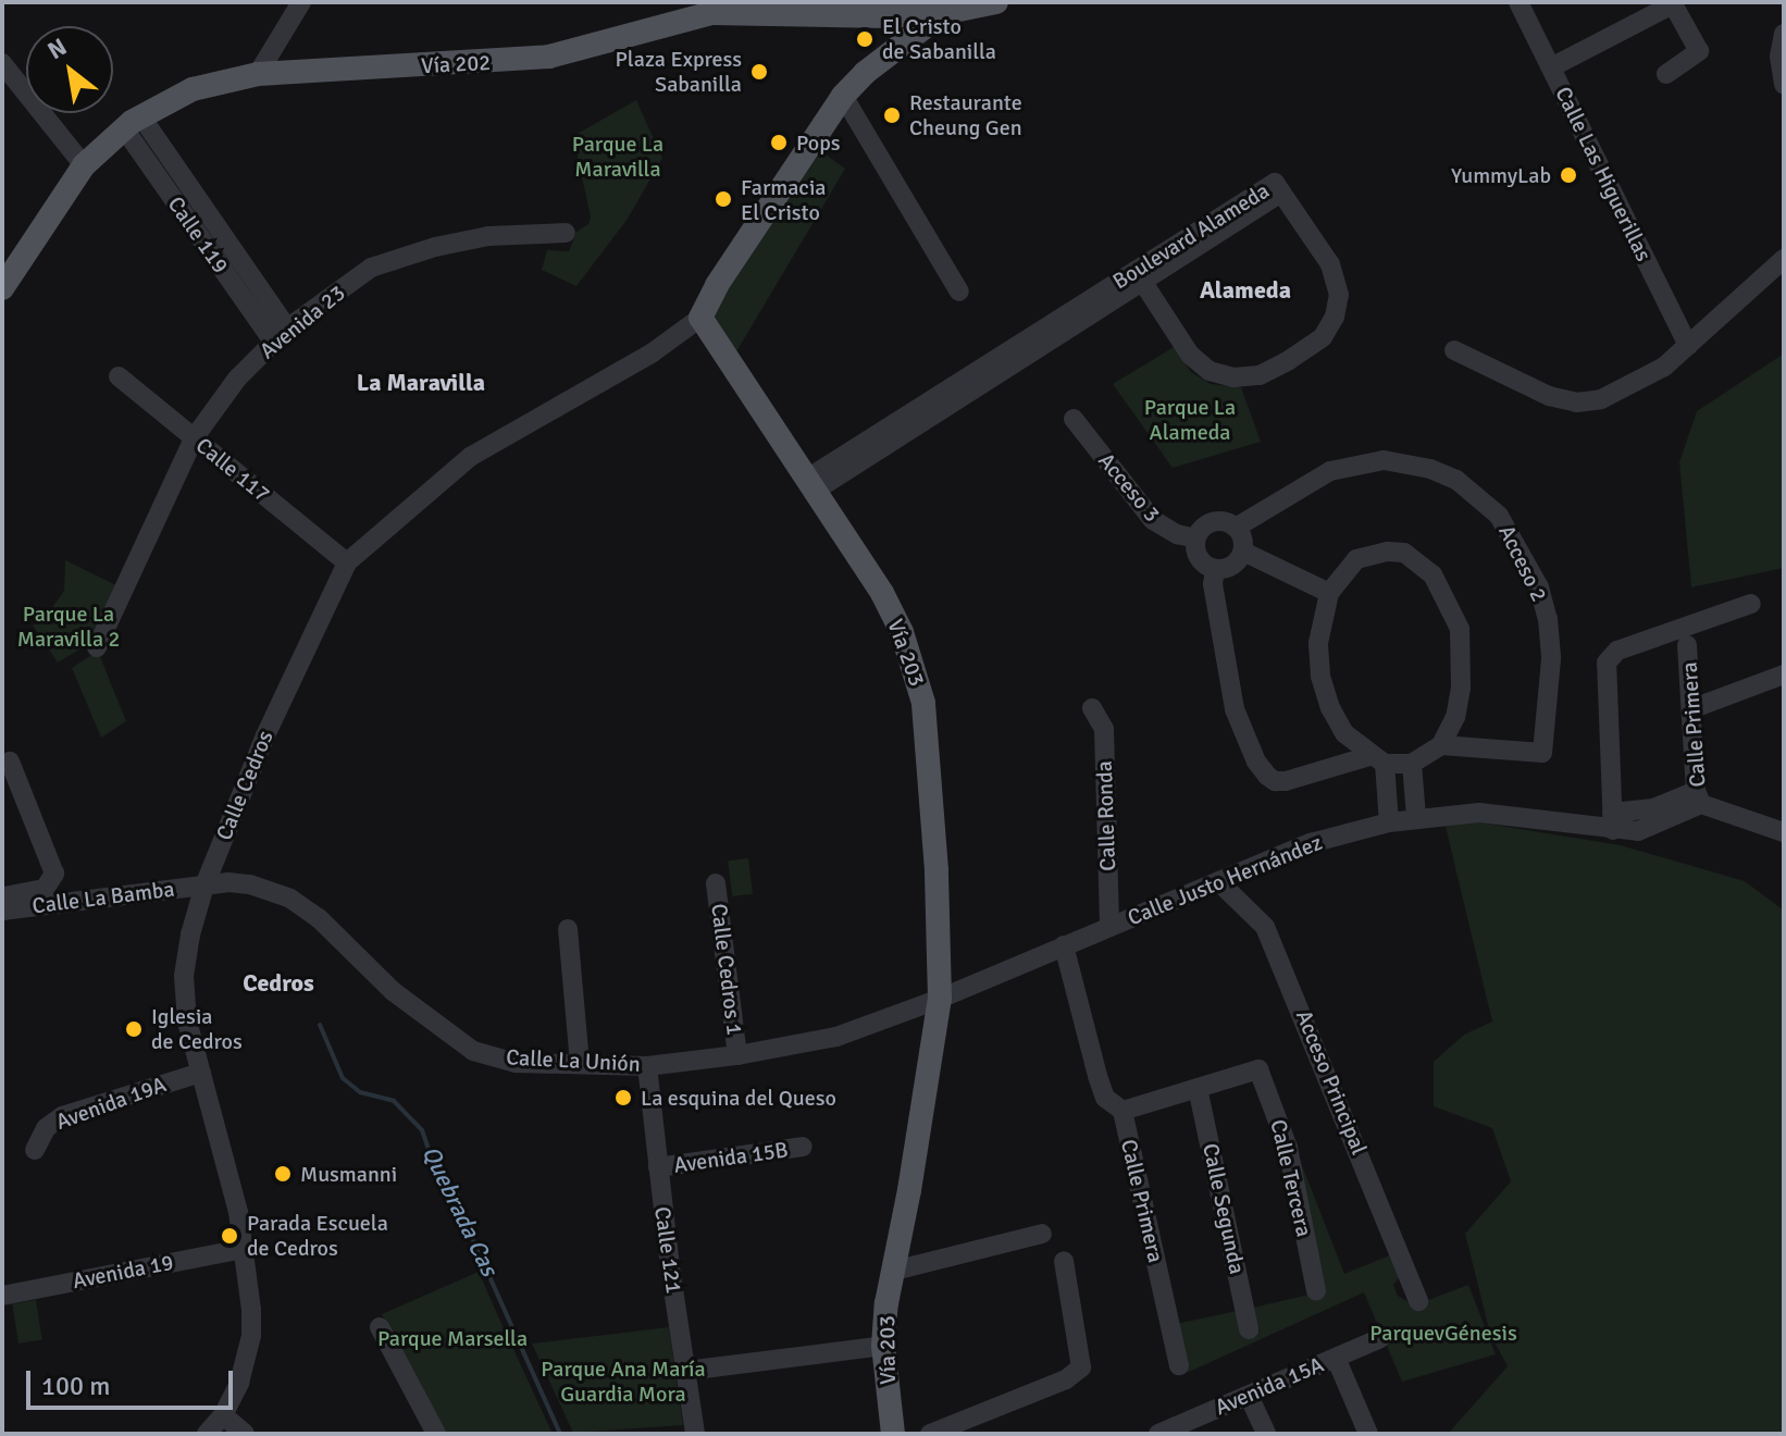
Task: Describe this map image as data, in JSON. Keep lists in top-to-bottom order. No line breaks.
{"streets":{"main road":["Vía 202","Vía 203"],"street":["Calle Las Higuerillas","Calle 119","Boulevard Alameda","Avenida 23","Calle 117","Acceso 3","Acceso 2","Calle Primera","Calle Cedros","Calle Ronda","Calle Justo Hernández","Calle La Bamba","Calle Cedros 1","Calle La Unión","Acceso Principal","Avenida 19A","Avenida 15B","Calle Tercera","Calle Segunda","Calle 121","Avenida 19","Avenida 15A"]},"crossings":[["Vía 202","Calle 119"],["Calle 119","Avenida 23"],["Boulevard Alameda","Vía 203"],["Avenida 23","Calle 117"],["Calle 117","Calle Cedros"],["Acceso 3","Acceso 2"],["Vía 203","Calle Cedros"],["Vía 203","Calle Justo Hernández"],["Vía 203","Calle La Unión"],["Calle Primera","Calle Justo Hernández"],["Calle Cedros","Calle La Bamba"],["Calle Cedros","Calle La Unión"],["Calle Cedros","Avenida 19A"],["Calle Cedros","Avenida 19"],["Calle Ronda","Calle Justo Hernández"],["Calle Justo Hernández","Calle La Unión"],["Calle Justo Hernández","Acceso Principal"],["Calle La Bamba","Calle La Unión"],["Calle Cedros 1","Calle La Unión"],["Calle La Unión","Calle 121"],["Avenida 15B","Calle 121"],["Calle Tercera","Calle Segunda"]],"districts":["Alameda","La Maravilla","Cedros"],"water":["Quebrada Cas"],"parks":["Parque La Maravilla","Parque La Alameda","Parque La Maravilla 2","ParquevGénesis","Parque Marsella","Parque Ana María Guardia Mora"],"places":["El Cristo de Sabanilla","Plaza Express Sabanilla","Restaurante Cheung Gen","Pops","YummyLab","Farmacia El Cristo","Iglesia de Cedros","La esquina del Queso","Musmanni","Parada Escuela de Cedros"],"scale_bar":"100 m","north":"top left"}
